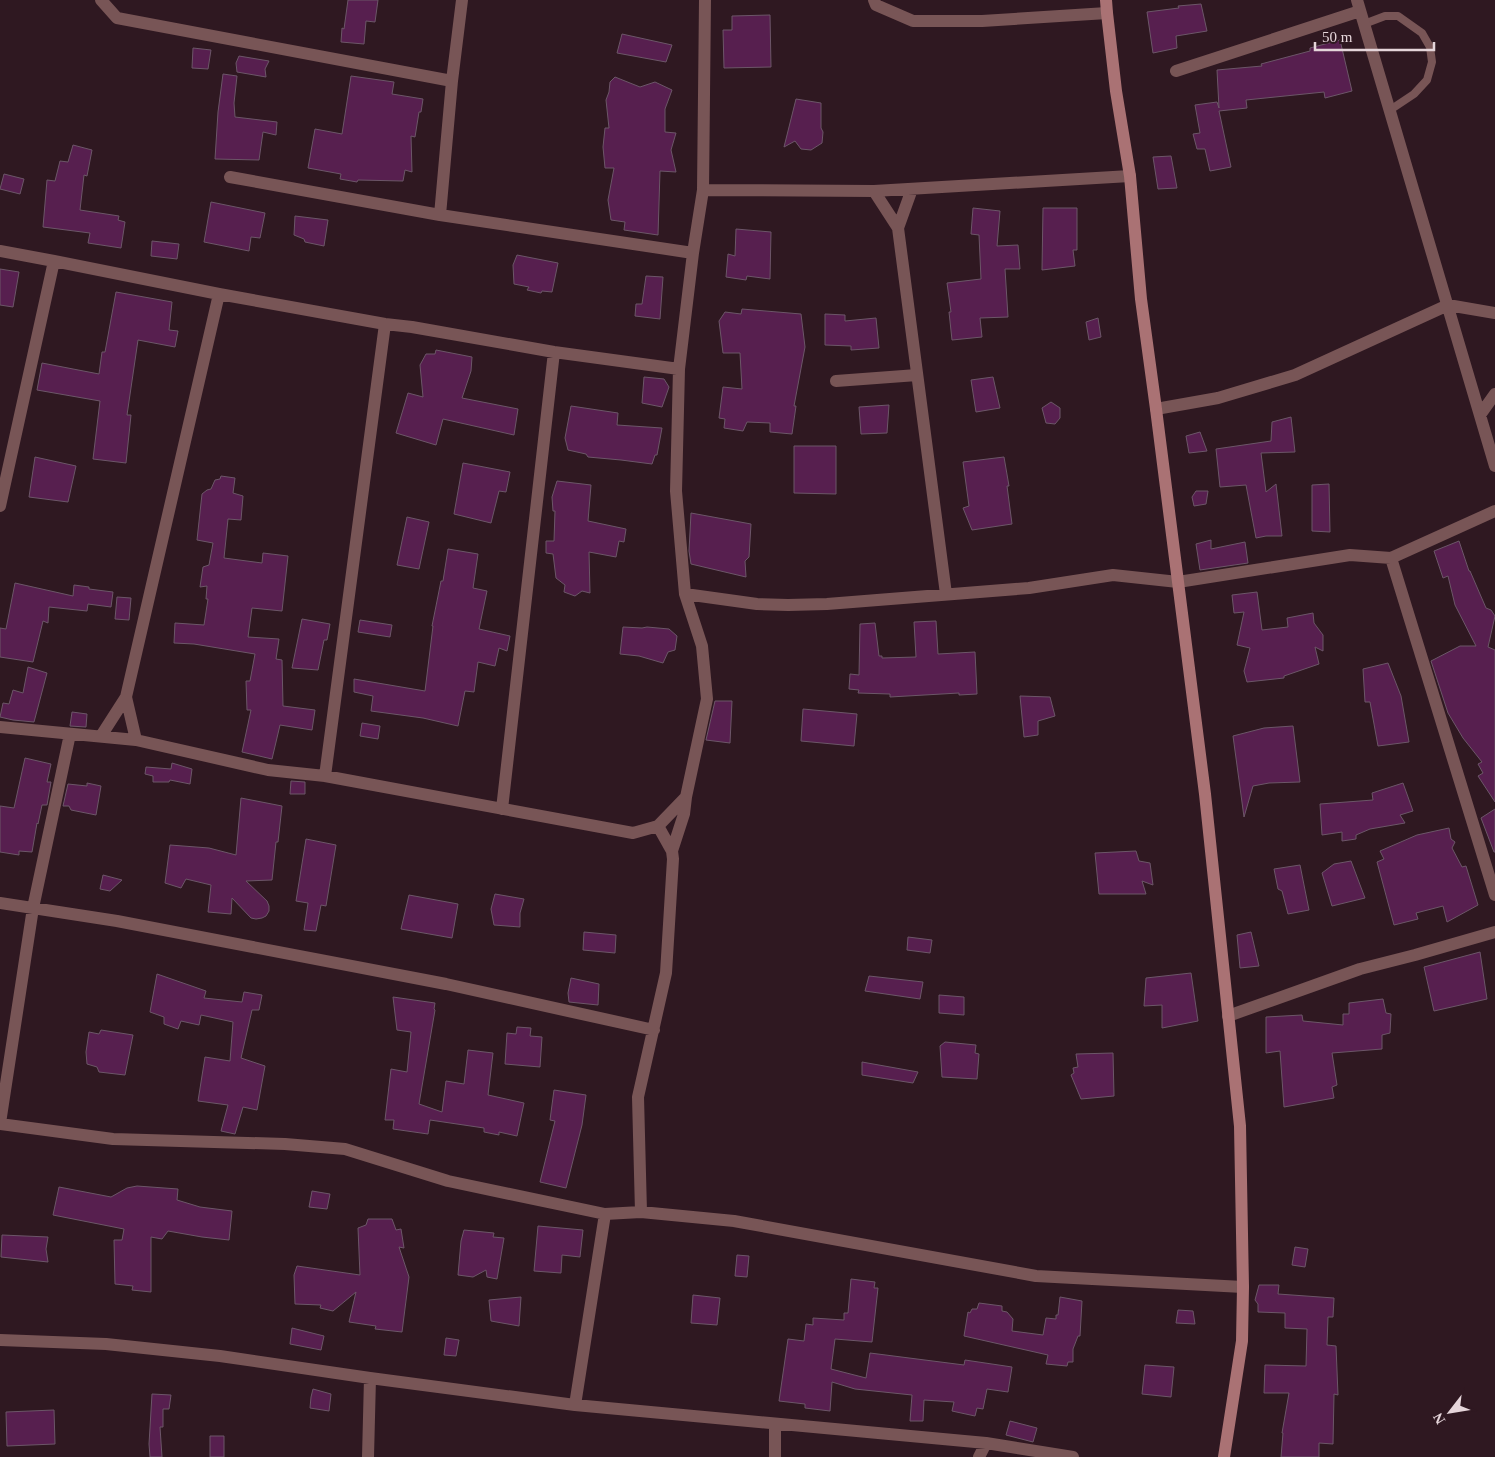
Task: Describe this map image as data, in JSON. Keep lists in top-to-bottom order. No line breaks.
{"scale_bar":"50 m","north":"bottom left"}
